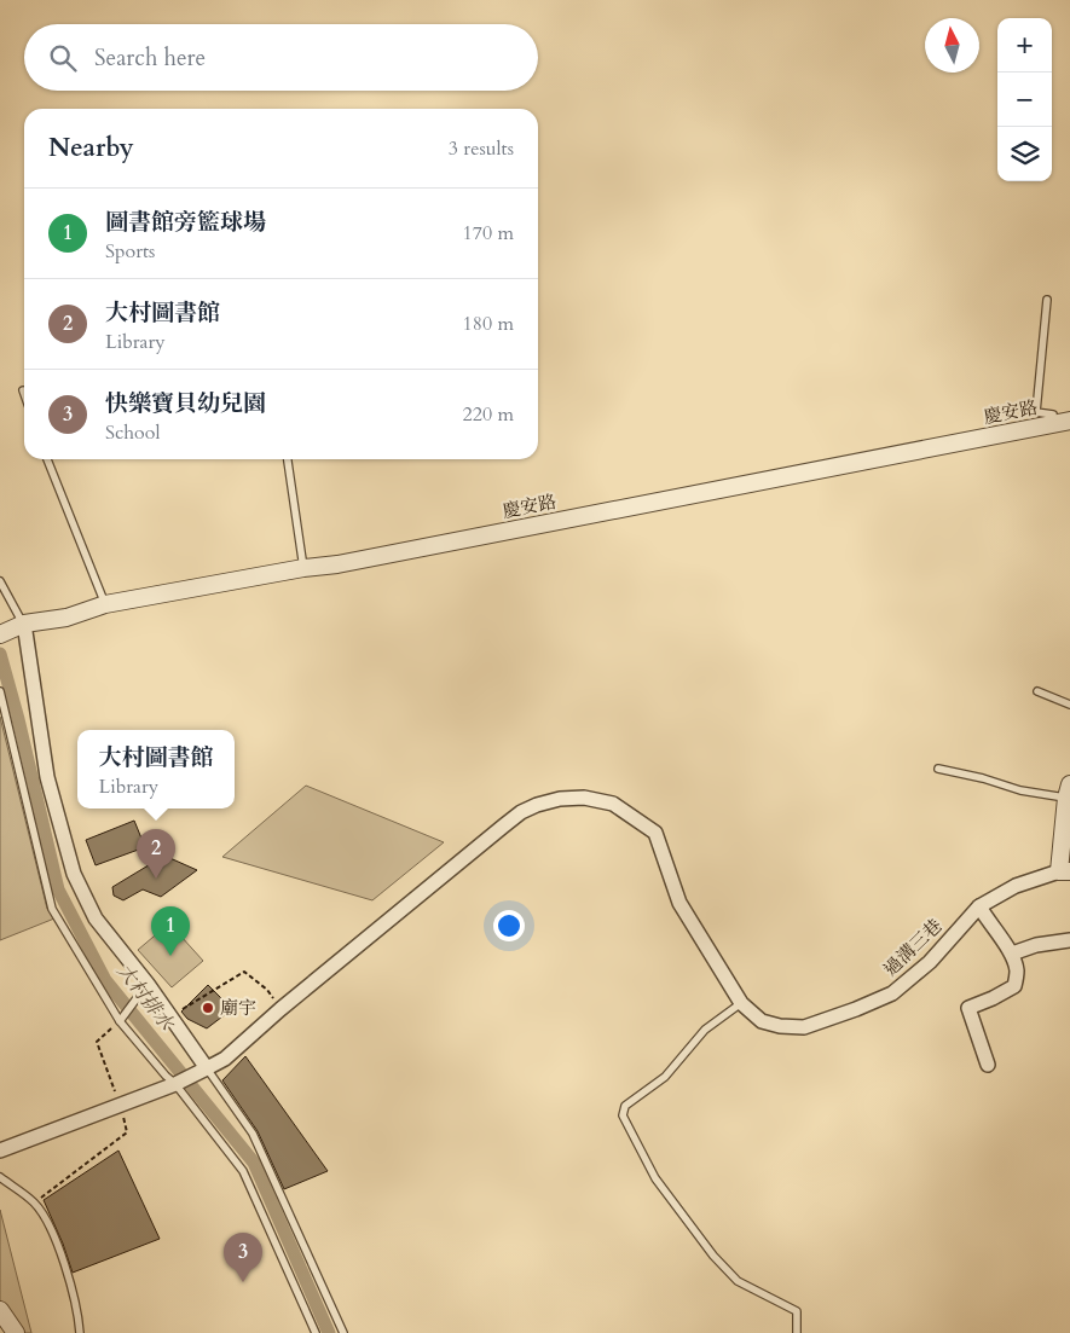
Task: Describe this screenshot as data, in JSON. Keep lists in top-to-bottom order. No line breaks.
{"streets":{"street":["慶安路","過溝三巷"]},"water":["大村排水"],"places":["廟宇"],"north":"top","page":{"map_buttons":["+","−"],"search":"Search here","heading":["Nearby","3 results"],"list":[{"mark":"1","name":"圖書館旁籃球場","note":"Sports","value":"170 m"},{"mark":"2","name":"大村圖書館","note":"Library","value":"180 m"},{"mark":"3","name":"快樂寶貝幼兒園","note":"School","value":"220 m"}],"popup":["大村圖書館","Library"],"pins":["2","1","3"]}}
